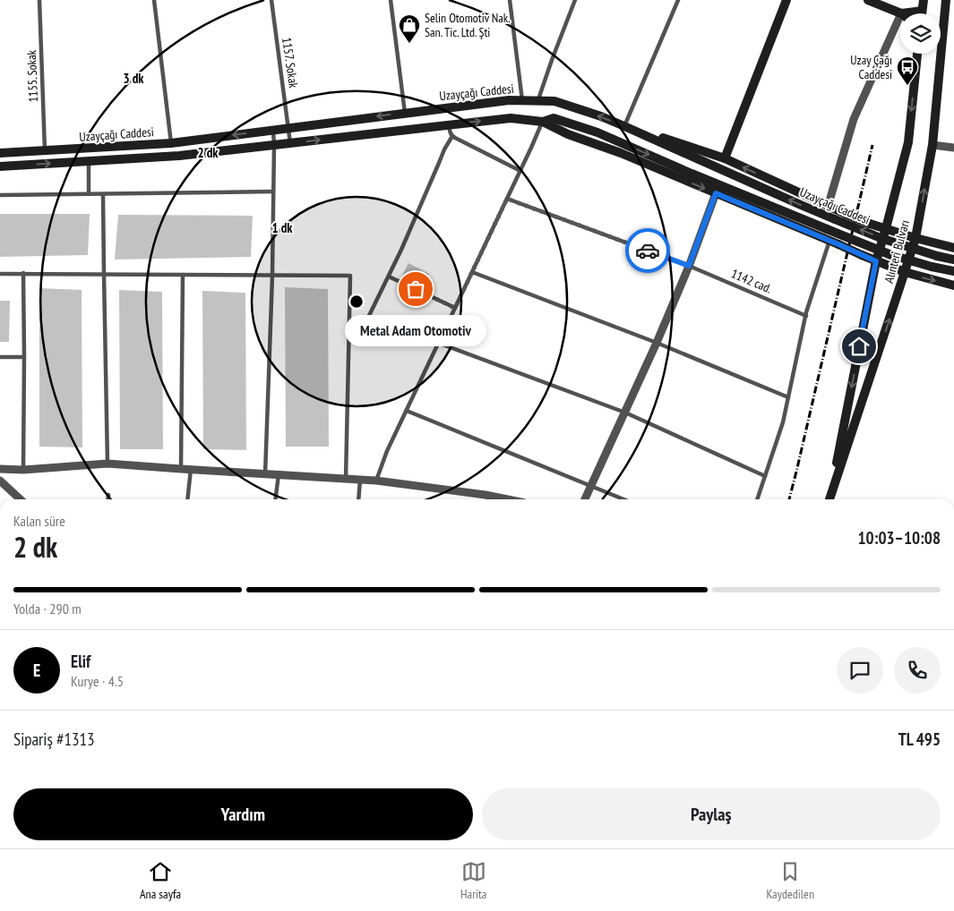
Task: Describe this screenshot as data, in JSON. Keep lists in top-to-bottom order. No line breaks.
{"streets":{"main road":["Uzayçağı Caddesi","Alınteri Bulvarı"],"lane":["1157. Sokak","1155. Sokak","1142 cad."]},"crossings":[["1157. Sokak","Uzayçağı Caddesi"],["1155. Sokak","Uzayçağı Caddesi"]],"places":{"shop":["Selin Otomotiv Nak. San. Tic. Ltd. Şti"],"bus stop":["Uzay Çağı Caddesi"],"other":["Metal Adam Otomotiv"]},"page":{"bubble":"Metal Adam Otomotiv","heading":["2 dk","Kalan süre","10:03–10:08"],"panel":["Elif","Kurye · 4.5","Sipariş #1313","TL 495"],"bar":"Yolda · 290 m","round":"E","buttons":["Yardım","Paylaş"],"tabs":["Ana sayfa","Harita","Kaydedilen"]},"rings":["3 dk","2 dk","1 dk"]}
